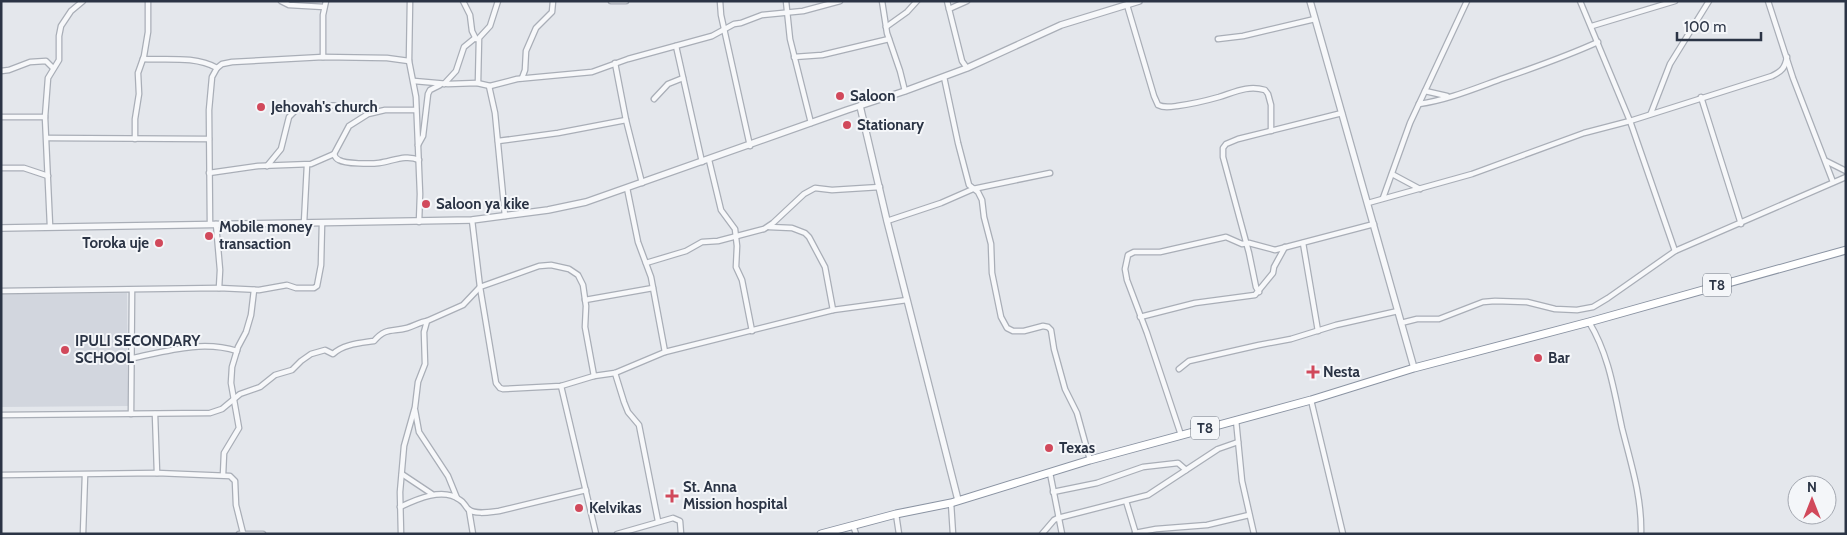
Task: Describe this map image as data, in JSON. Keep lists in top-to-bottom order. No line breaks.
{"streets":{"highway":["T8"]},"places":{"other":["Saloon","Jehovah's church","Stationary","Saloon ya kike","Mobile money transaction","Toroka uje","IPULI SECONDARY SCHOOL","Bar","Texas","Kelvikas"],"health":["Nesta","St. Anna Mission hospital"]},"scale_bar":"100 m","north":"top"}
